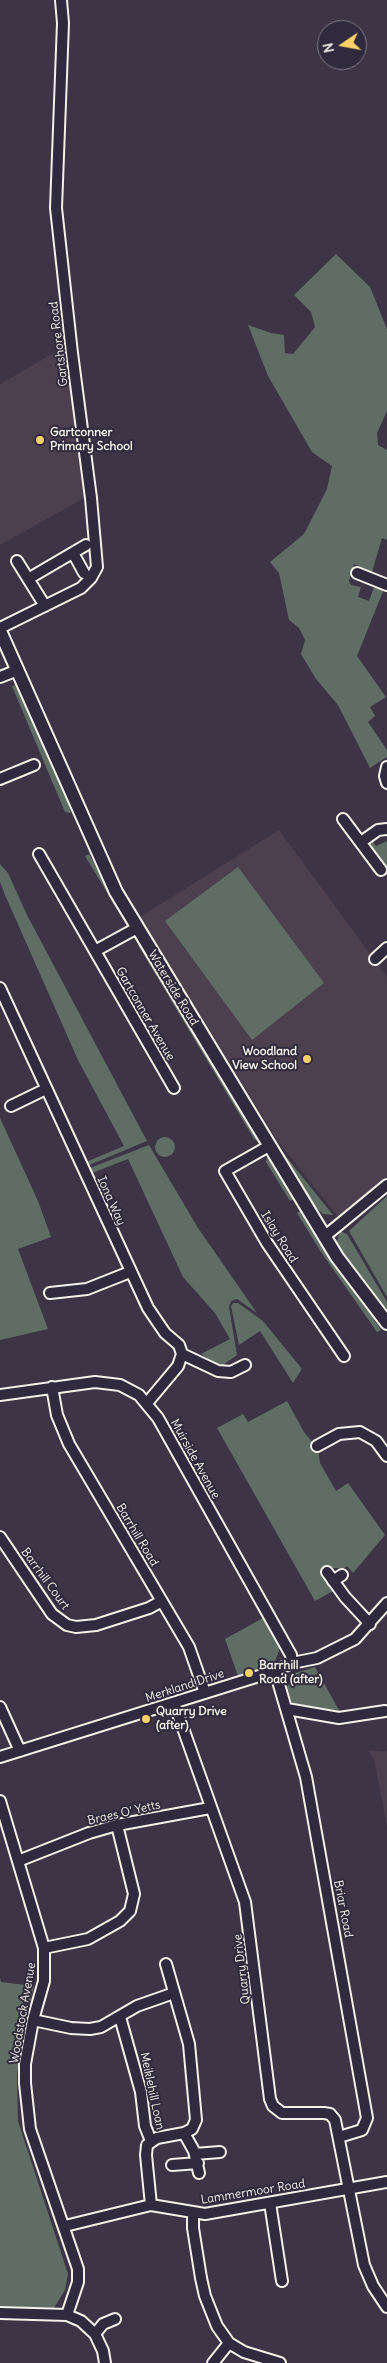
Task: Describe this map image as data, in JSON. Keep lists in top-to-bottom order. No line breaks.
{"streets":{"main road":["Waterside Road"],"street":["Gartshore Road","Gartconner Avenue","Iona Way","Islay Road","Muirside Avenue","Barrhill Road","Barrhill Court","Merkland Drive","Braes O' Yetts","Briar Road","Quarry Drive","Woodstock Avenue","Meiklehill Loan","Lammermoor Road"]},"crossings":[["Gartshore Road","Waterside Road"],["Waterside Road","Islay Road"],["Muirside Avenue","Barrhill Road"],["Muirside Avenue","Merkland Drive"],["Barrhill Road","Barrhill Court"],["Barrhill Road","Merkland Drive"],["Merkland Drive","Briar Road"],["Merkland Drive","Quarry Drive"],["Braes O' Yetts","Quarry Drive"],["Braes O' Yetts","Woodstock Avenue"],["Briar Road","Quarry Drive"],["Quarry Drive","Lammermoor Road"],["Woodstock Avenue","Lammermoor Road"]],"places":["Gartconner Primary School","Woodland View School","Barrhill Road (after)","Quarry Drive (after)"],"north":"left"}
